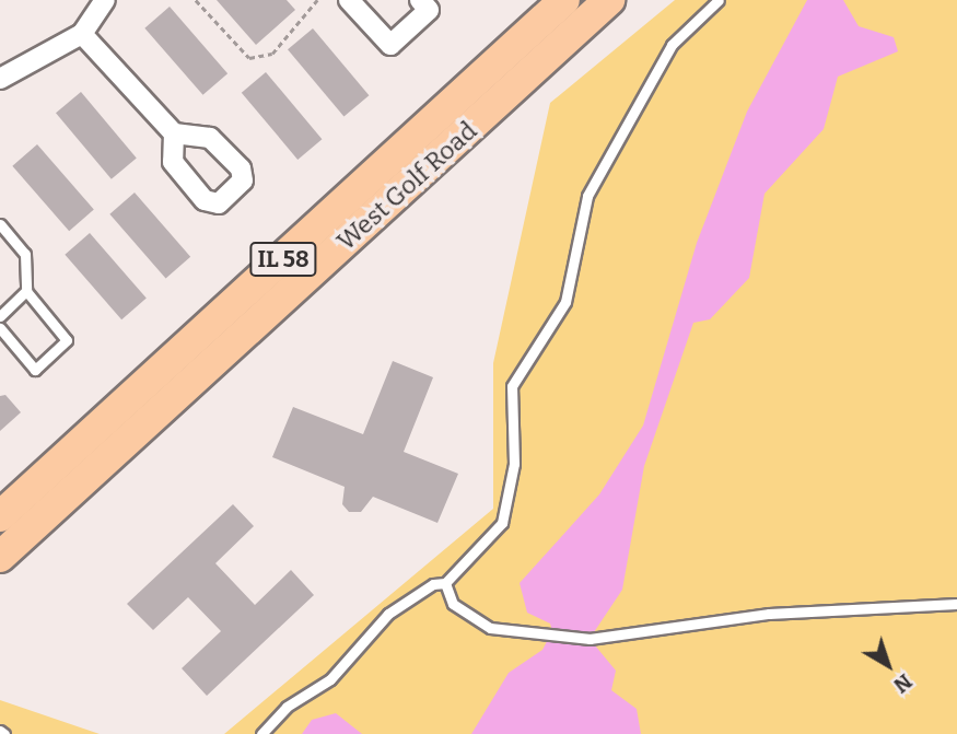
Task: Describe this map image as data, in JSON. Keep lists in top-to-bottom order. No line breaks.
{"streets":{"main road":["West Golf Road","IL 58"]},"north":"bottom right"}
